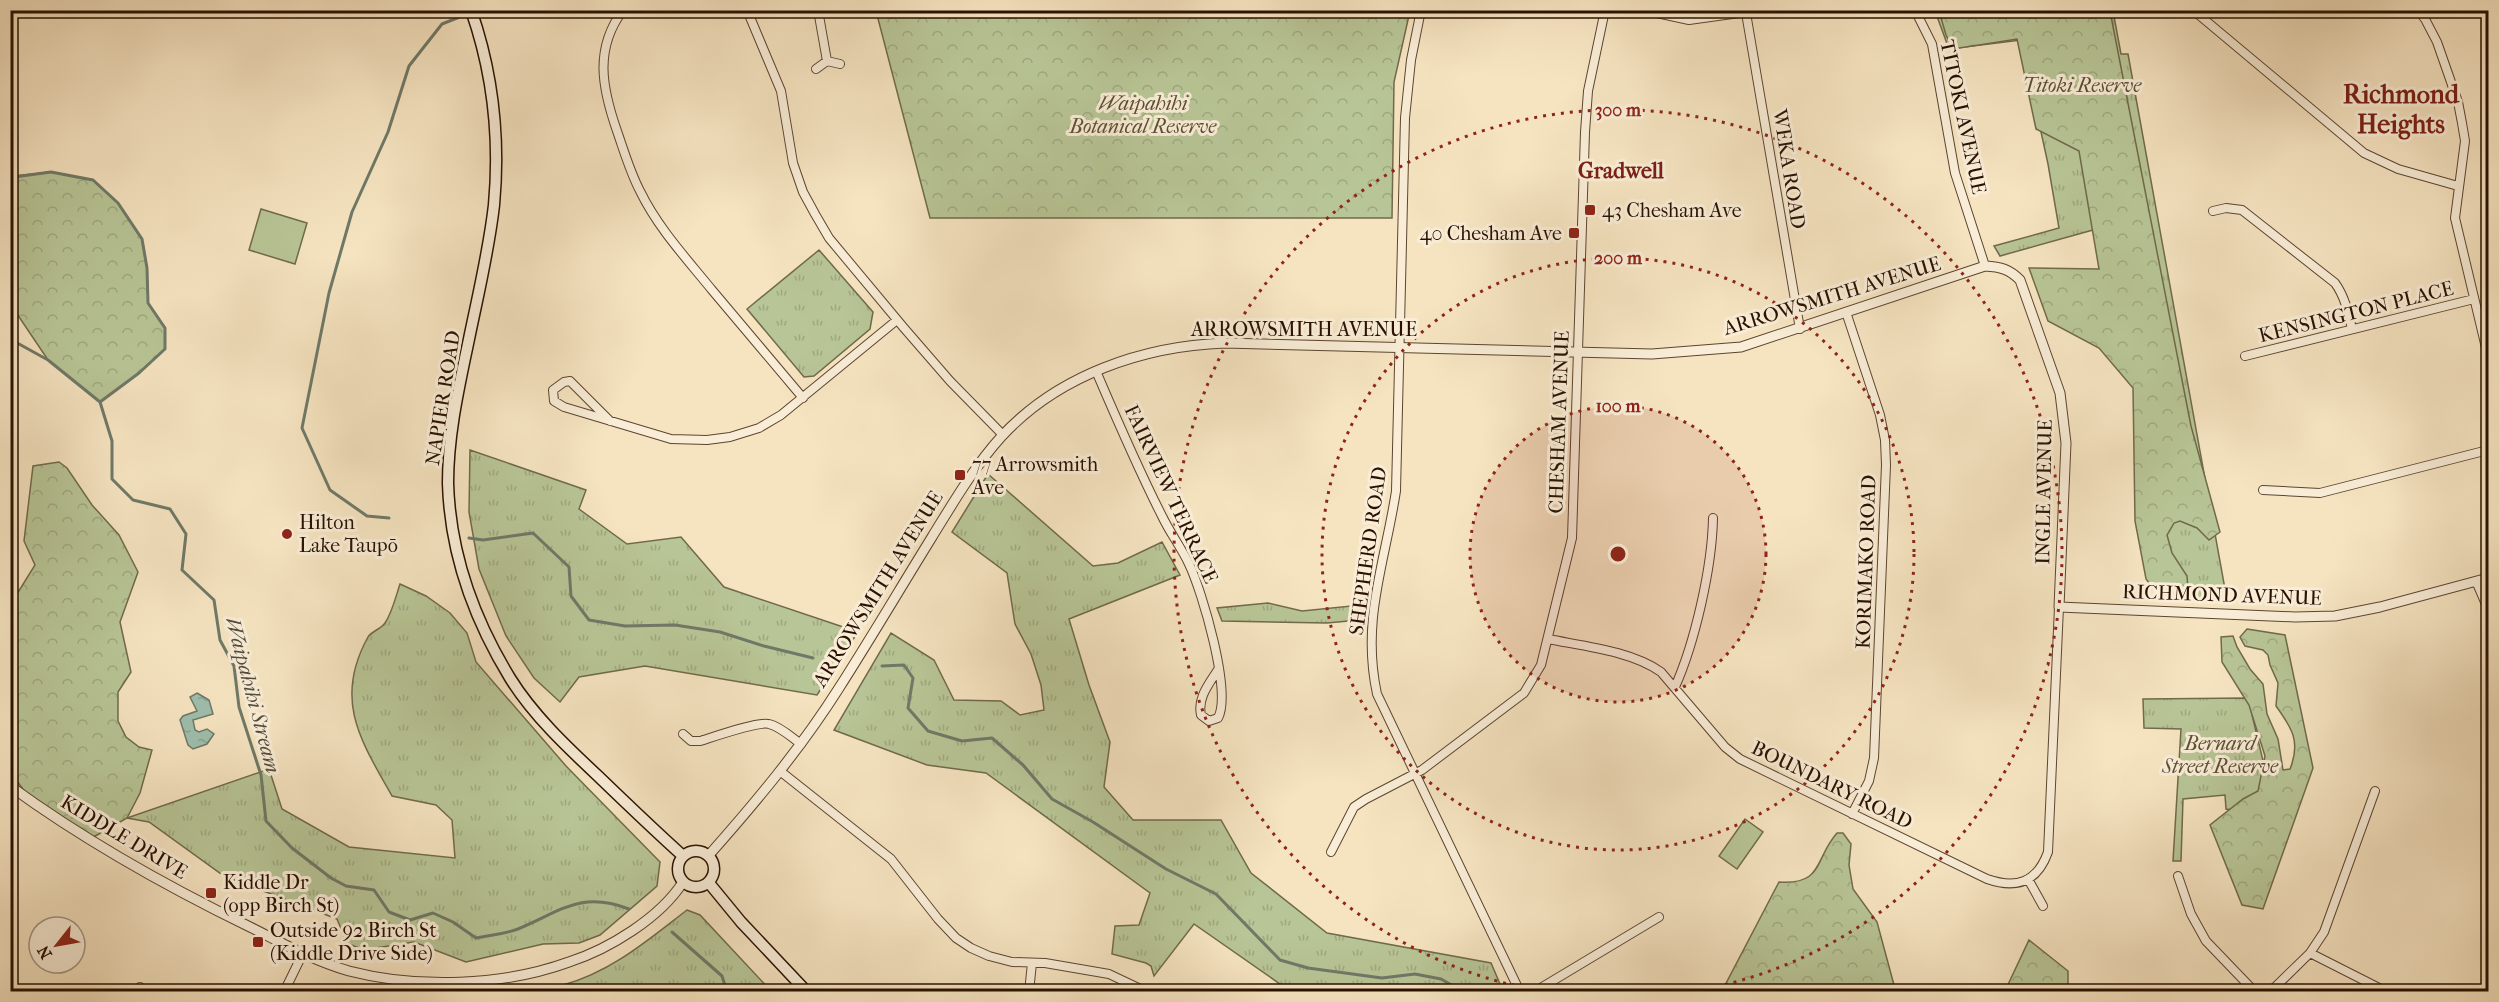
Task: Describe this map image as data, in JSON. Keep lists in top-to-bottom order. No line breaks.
{"streets":{"main road":["NAPIER ROAD"],"street":["TITOKI AVENUE","WEKA ROAD","ARROWSMITH AVENUE","KENSINGTON PLACE","CHESHAM AVENUE","INGLE AVENUE","FAIRVIEW TERRACE","SHEPHERD ROAD","KORIMAKO ROAD","RICHMOND AVENUE","BOUNDARY ROAD","KIDDLE DRIVE"]},"crossings":[["TITOKI AVENUE","ARROWSMITH AVENUE"],["TITOKI AVENUE","INGLE AVENUE"],["WEKA ROAD","ARROWSMITH AVENUE"],["ARROWSMITH AVENUE","NAPIER ROAD"],["ARROWSMITH AVENUE","CHESHAM AVENUE"],["ARROWSMITH AVENUE","INGLE AVENUE"],["ARROWSMITH AVENUE","FAIRVIEW TERRACE"],["ARROWSMITH AVENUE","SHEPHERD ROAD"],["ARROWSMITH AVENUE","KORIMAKO ROAD"],["ARROWSMITH AVENUE","KIDDLE DRIVE"],["NAPIER ROAD","KIDDLE DRIVE"],["CHESHAM AVENUE","SHEPHERD ROAD"],["CHESHAM AVENUE","BOUNDARY ROAD"],["INGLE AVENUE","RICHMOND AVENUE"],["KORIMAKO ROAD","BOUNDARY ROAD"]],"districts":["Richmond Heights","Gradwell"],"water":["Waipahihi Stream"],"parks":["Titoki Reserve","Waipahihi Botanical Reserve","Bernard Street Reserve"],"places":{"transit":["43 Chesham Ave","40 Chesham Ave","77 Arrowsmith Ave","Kiddle Dr (opp Birch St)","Outside 92 Birch St (Kiddle Drive Side)"],"other":["Hilton Lake Taupō"]},"north":"bottom left","rings":["300 m","200 m","100 m"]}
